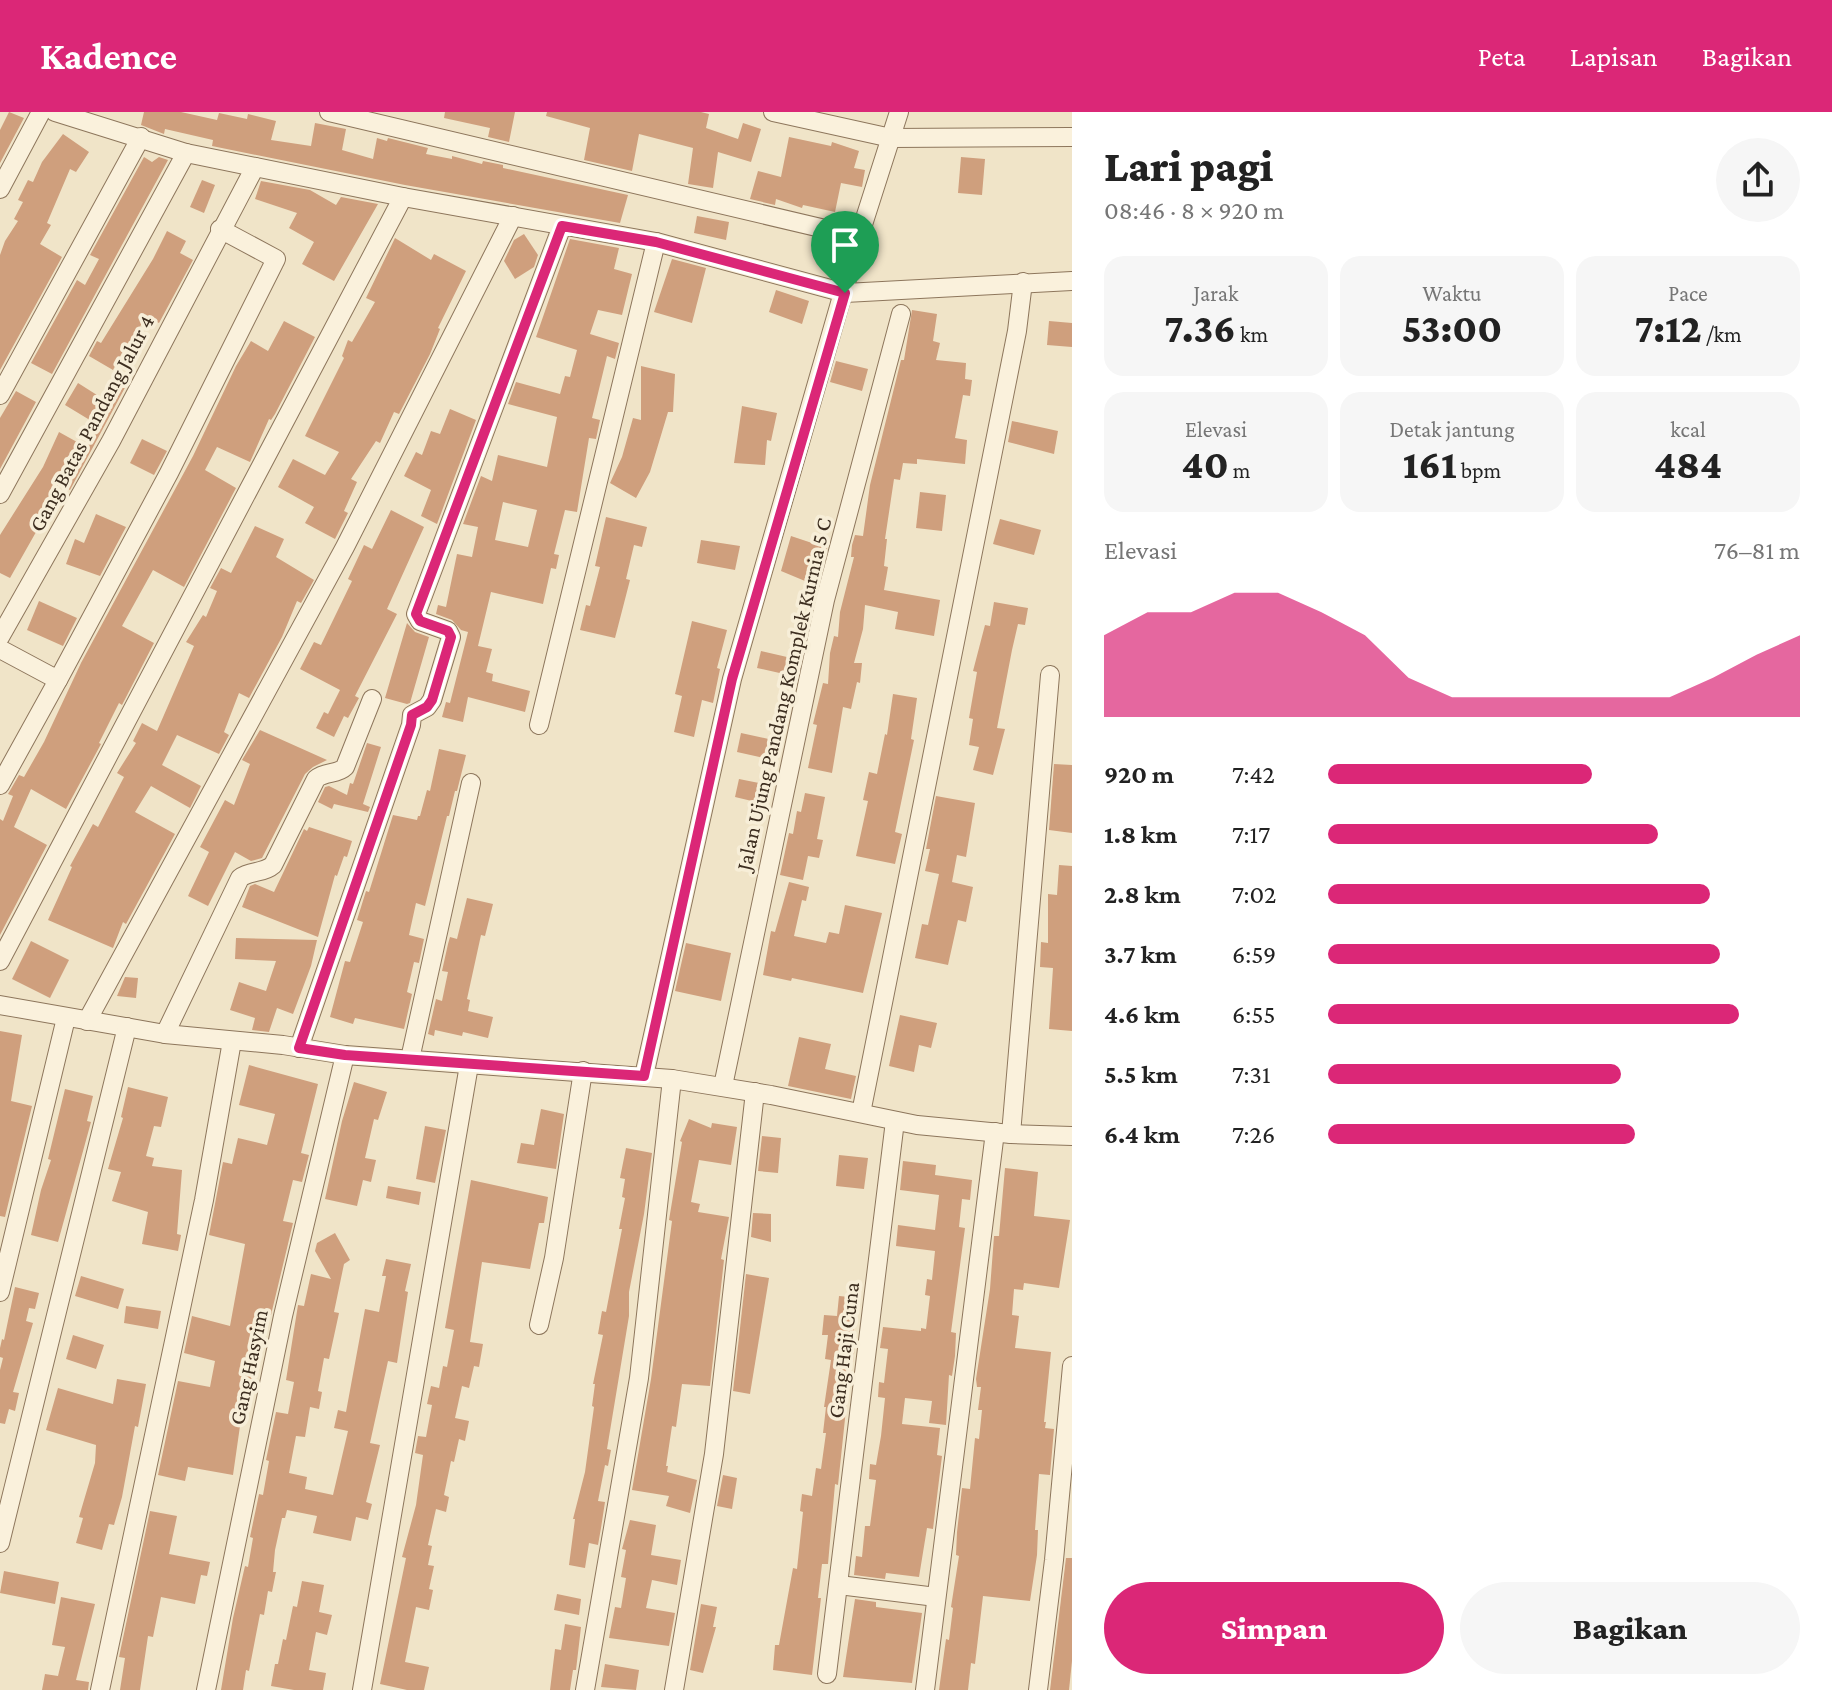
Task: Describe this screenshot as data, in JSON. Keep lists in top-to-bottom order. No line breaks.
{"streets":{"street":["Gang Batas Pandang Jalur 4","Jalan Ujung Pandang Komplek Kurnia 5 C","Gang Haji Cuna","Gang Hasyim"]},"page":{"header":"Kadence","nav":["Peta","Lapisan","Bagikan"],"heading":["Lari pagi","08:46 · 8 × 920 m"],"stats":[["Jarak","7.36 km"],["Waktu","53:00"],["Pace","7:12 /km"],["Elevasi","40 m"],["Detak jantung","161 bpm"],["kcal","484"]],"chart":["Elevasi","76–81 m"],"list":[{"name":"920 m","note":"7:42"},{"name":"1.8 km","note":"7:17"},{"name":"2.8 km","note":"7:02"},{"name":"3.7 km","note":"6:59"},{"name":"4.6 km","note":"6:55"},{"name":"5.5 km","note":"7:31"},{"name":"6.4 km","note":"7:26"}],"buttons":["Simpan","Bagikan"]}}
